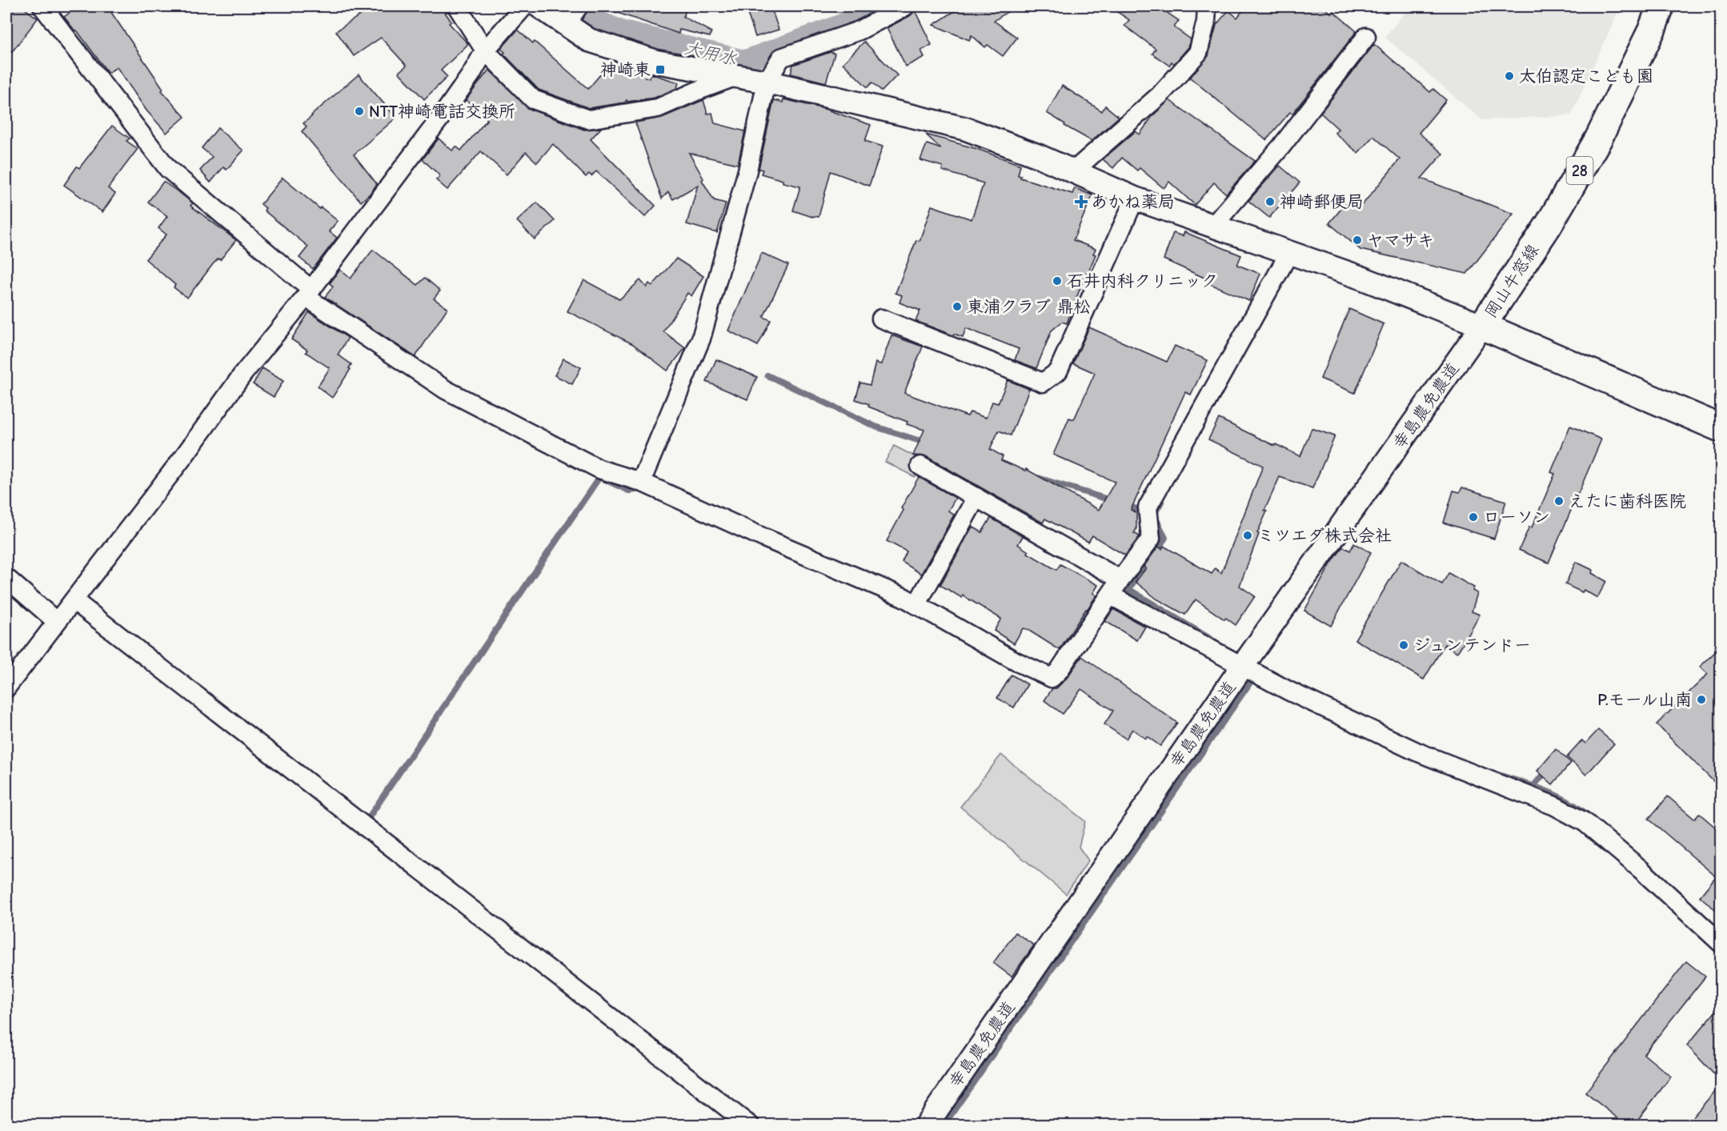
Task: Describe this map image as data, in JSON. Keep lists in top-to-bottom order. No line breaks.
{"streets":{"main road":["28","岡山牛窓線"],"street":["幸島農免農道"]},"crossings":[["岡山牛窓線","幸島農免農道"]],"water":["大用水"],"places":{"transit":["神崎東"],"other":["太伯認定こども園","NTT神崎電話交換所","神崎郵便局","ヤマサキ","石井内科クリニック","東浦クラブ 鼎松","えたに歯科医院","ローソン","ミツエダ株式会社","ジュンテンドー","P.モール山南"],"health":["あかね薬局"]}}
